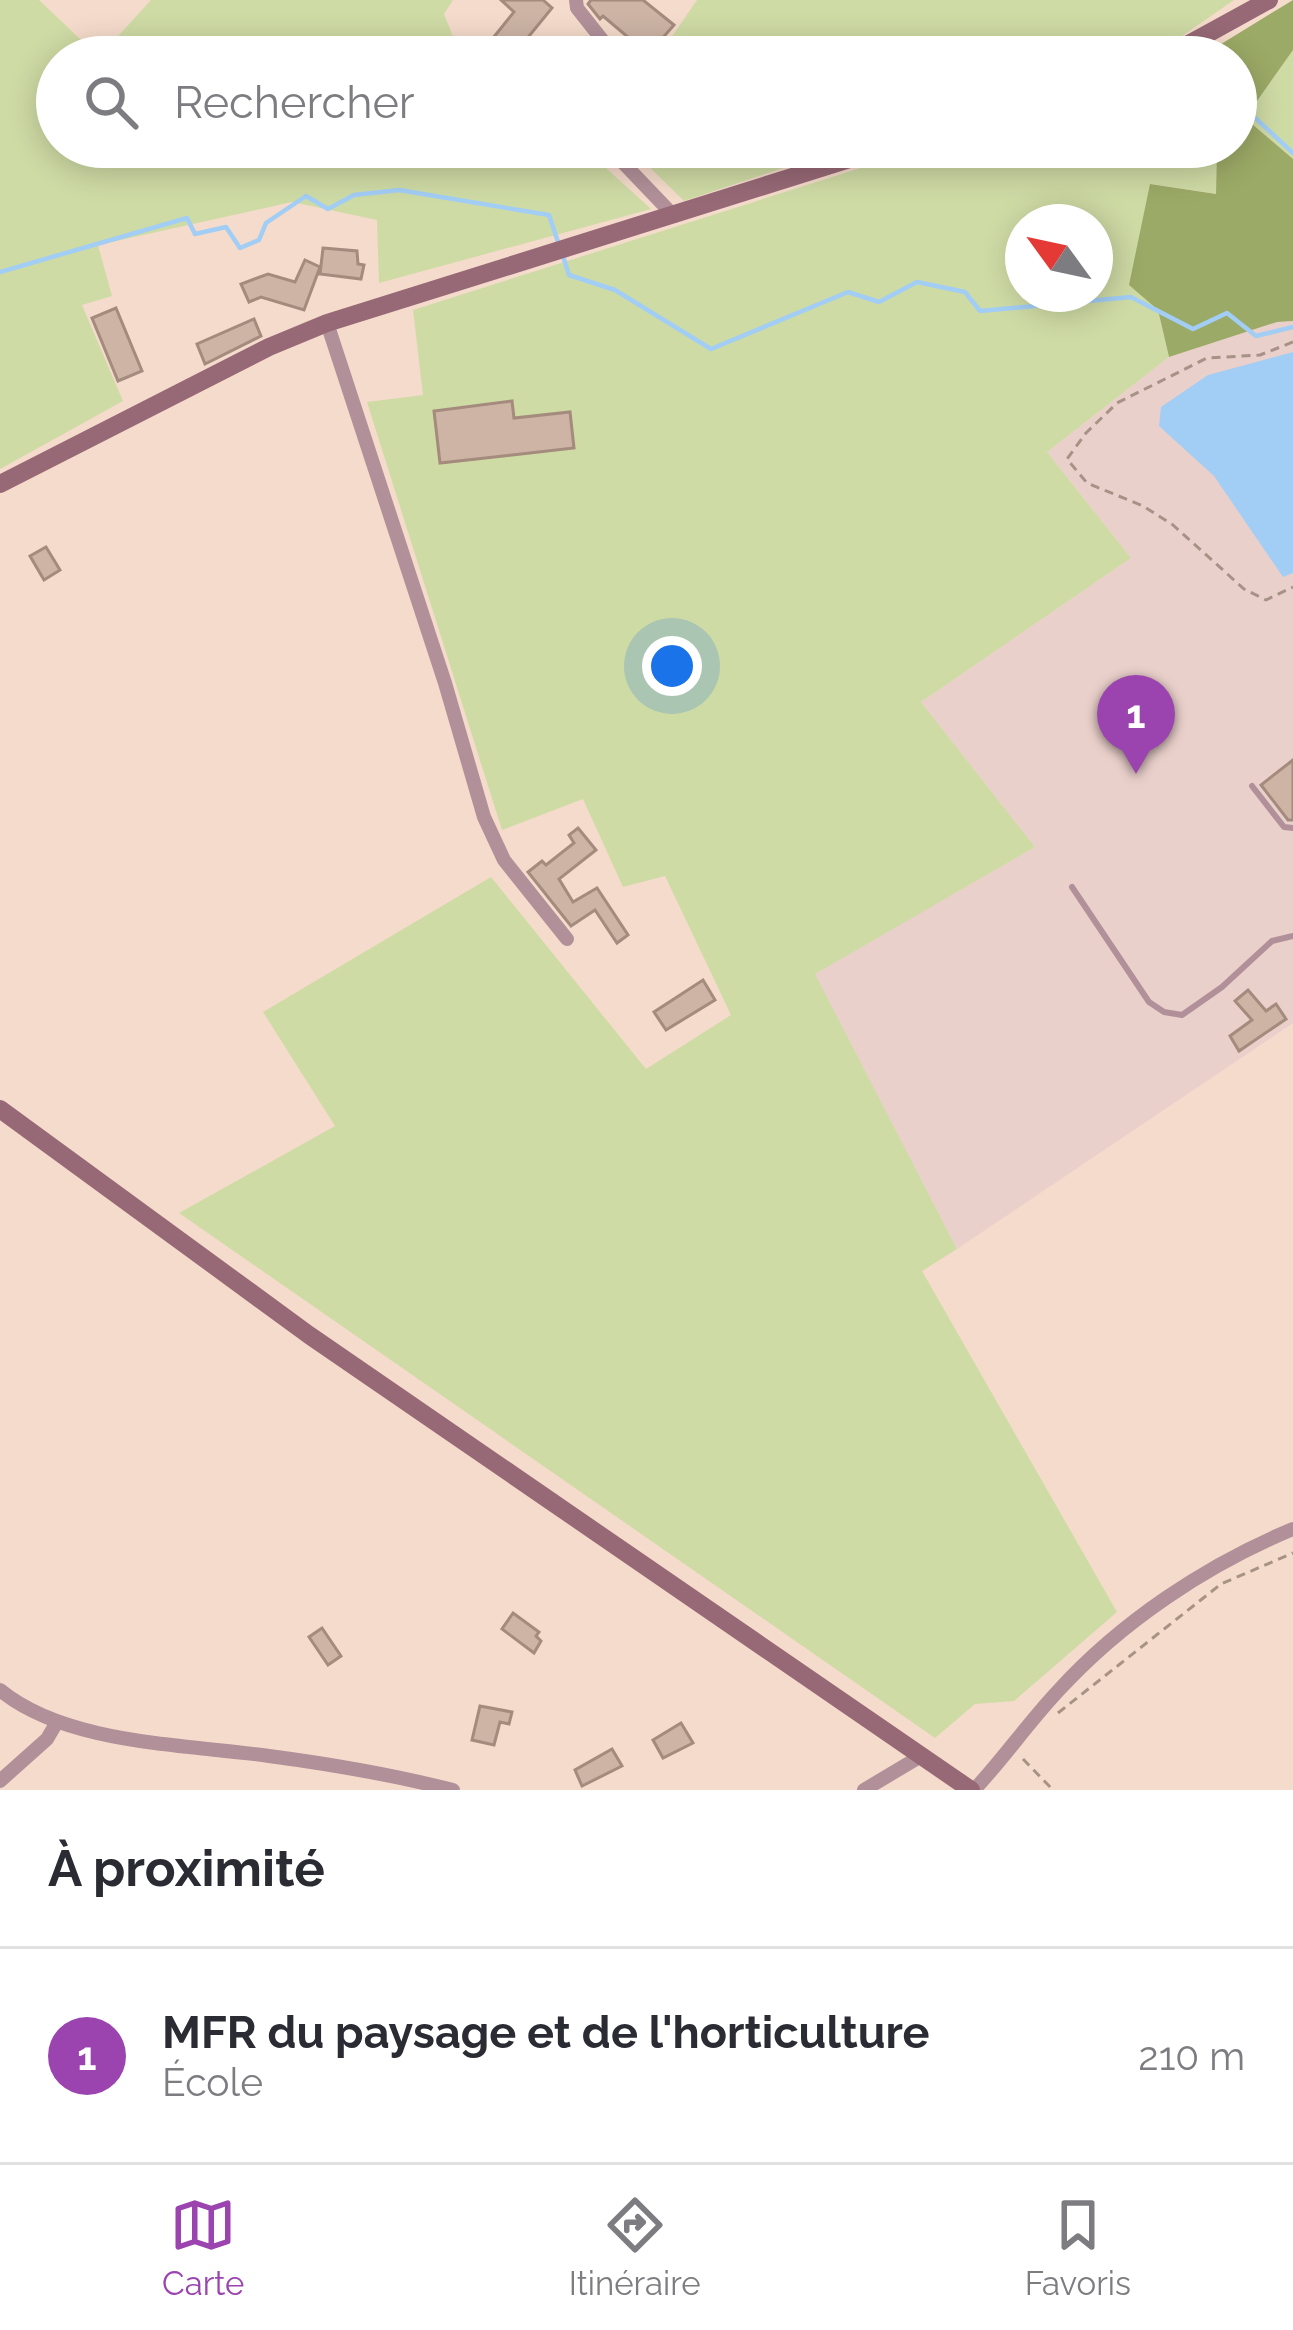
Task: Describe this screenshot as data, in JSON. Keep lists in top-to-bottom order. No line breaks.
{"north":"top left","page":{"search":"Rechercher","pins":"1","heading":"À proximité","list":[{"mark":"1","name":"MFR du paysage et de l'horticulture","note":"École","value":"210 m"}],"nav":["Carte","Itinéraire","Favoris"]}}
